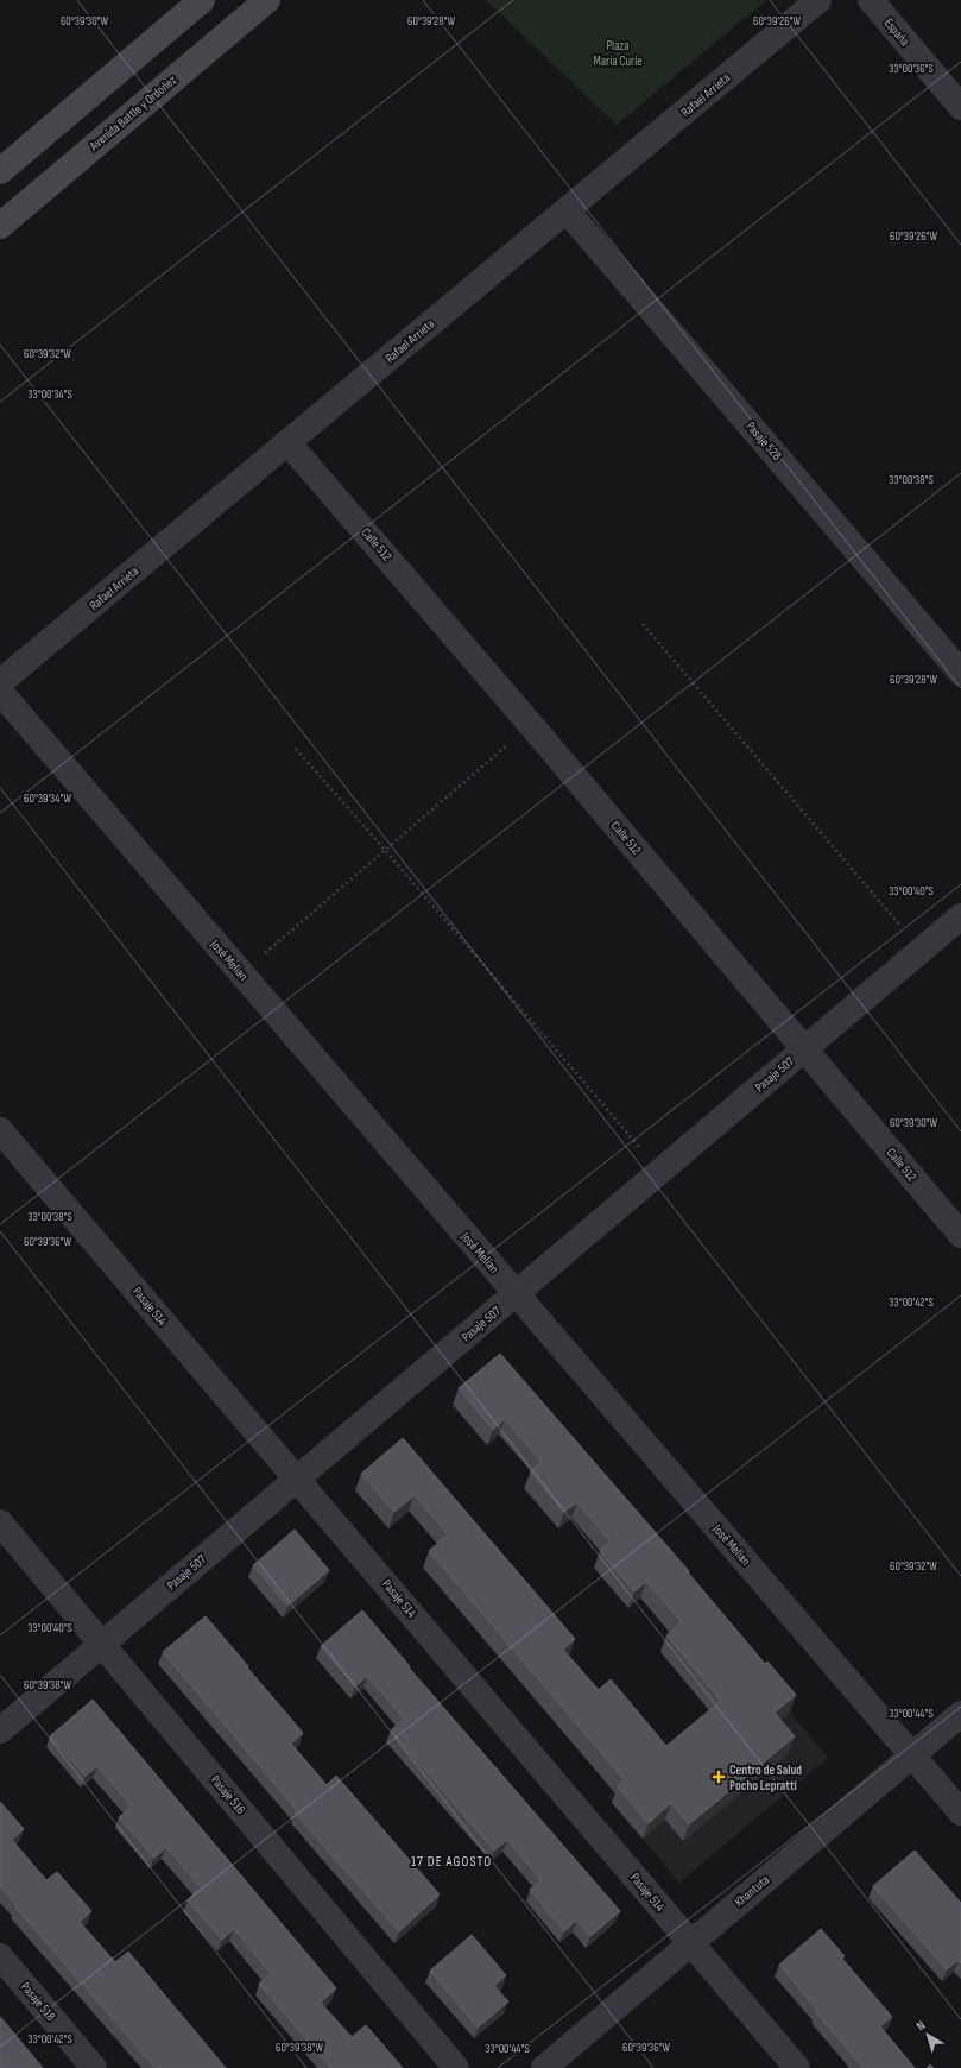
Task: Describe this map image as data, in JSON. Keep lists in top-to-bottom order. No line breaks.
{"streets":{"main road":["Avenida Battle y Ordoñez"],"street":["España","Rafael Arrieta","Pasaje 528","Calle 512","José Melian","Pasaje 507","Pasaje 514","Pasaje 516","Khantuta","Pasaje 518"]},"crossings":[["Rafael Arrieta","Pasaje 528"],["Rafael Arrieta","Calle 512"],["Calle 512","Pasaje 507"],["José Melian","Pasaje 507"],["José Melian","Khantuta"],["Pasaje 507","Pasaje 514"],["Pasaje 507","Pasaje 516"],["Pasaje 514","Khantuta"]],"districts":["17 DE AGOSTO"],"parks":["Plaza María Curie"],"places":{"health":["Centro de Salud Pocho Lepratti"]},"north":"top left","coordinates":["60°39'30\"W","60°39'28\"W","60°39'26\"W","33°00'36\"S","60°39'32\"W","33°00'34\"S","33°00'38\"S","60°39'34\"W","33°00'40\"S","60°39'36\"W","33°00'42\"S","60°39'38\"W","33°00'44\"S"]}
